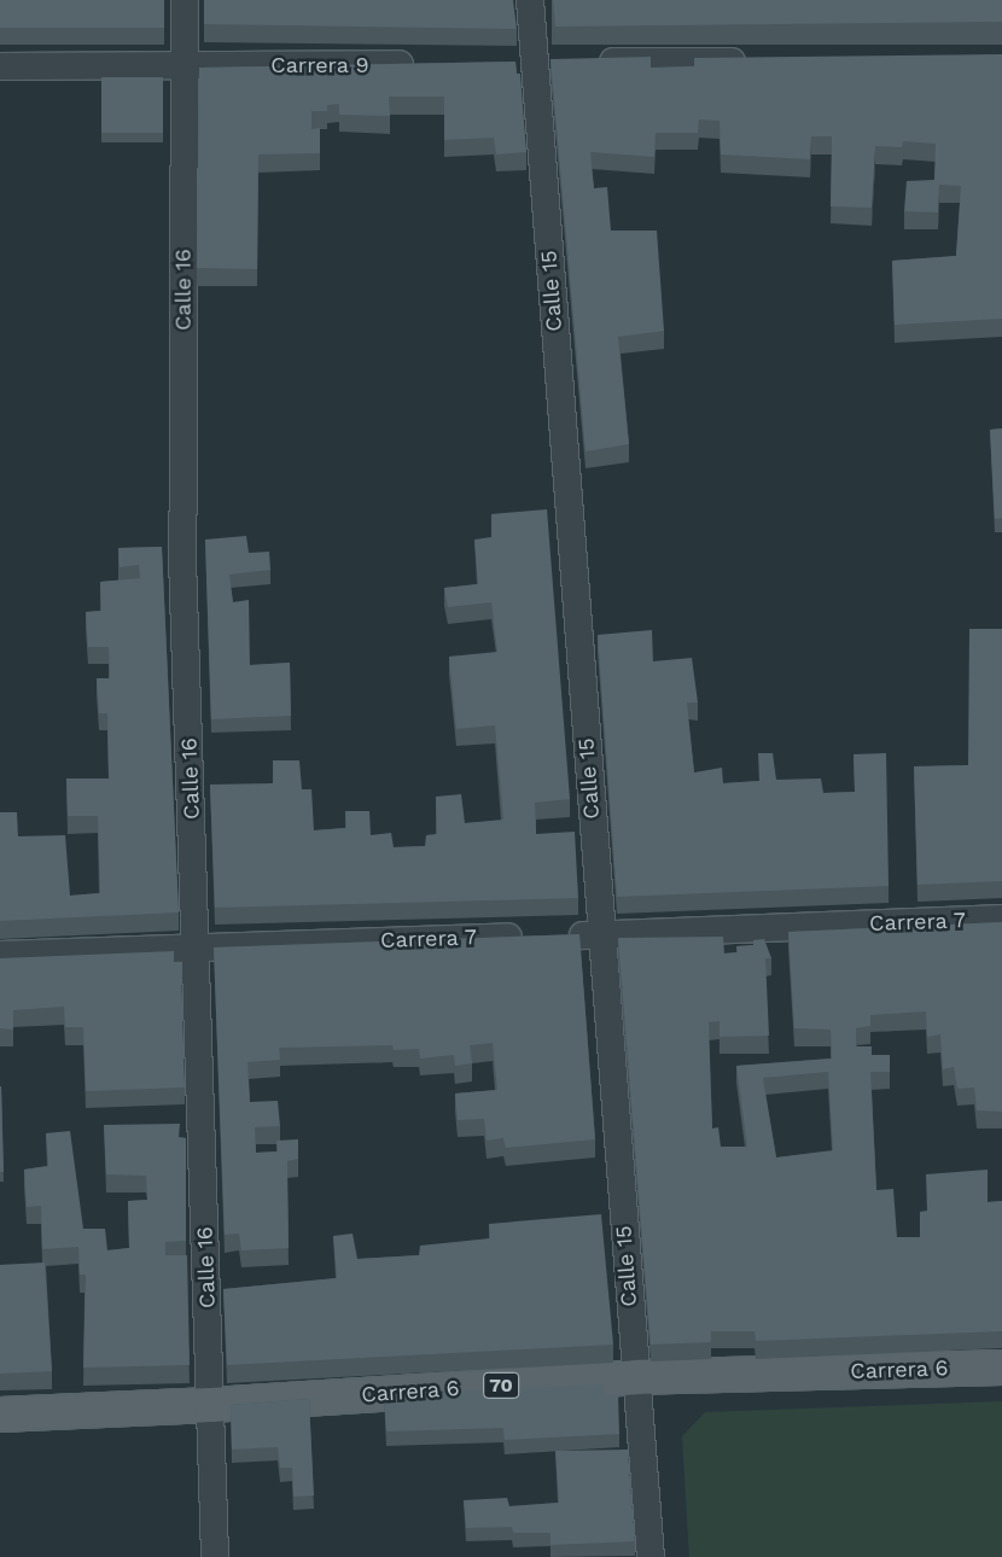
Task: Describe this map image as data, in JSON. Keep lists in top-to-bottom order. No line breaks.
{"streets":{"main road":["Carrera 6","70"],"street":["Carrera 9","Calle 16","Calle 15","Carrera 7"]},"crossings":[["Carrera 9","Calle 16"],["Calle 16","Carrera 7"],["Calle 16","Carrera 6"],["Calle 15","Carrera 7"],["Calle 15","Carrera 6"]]}
